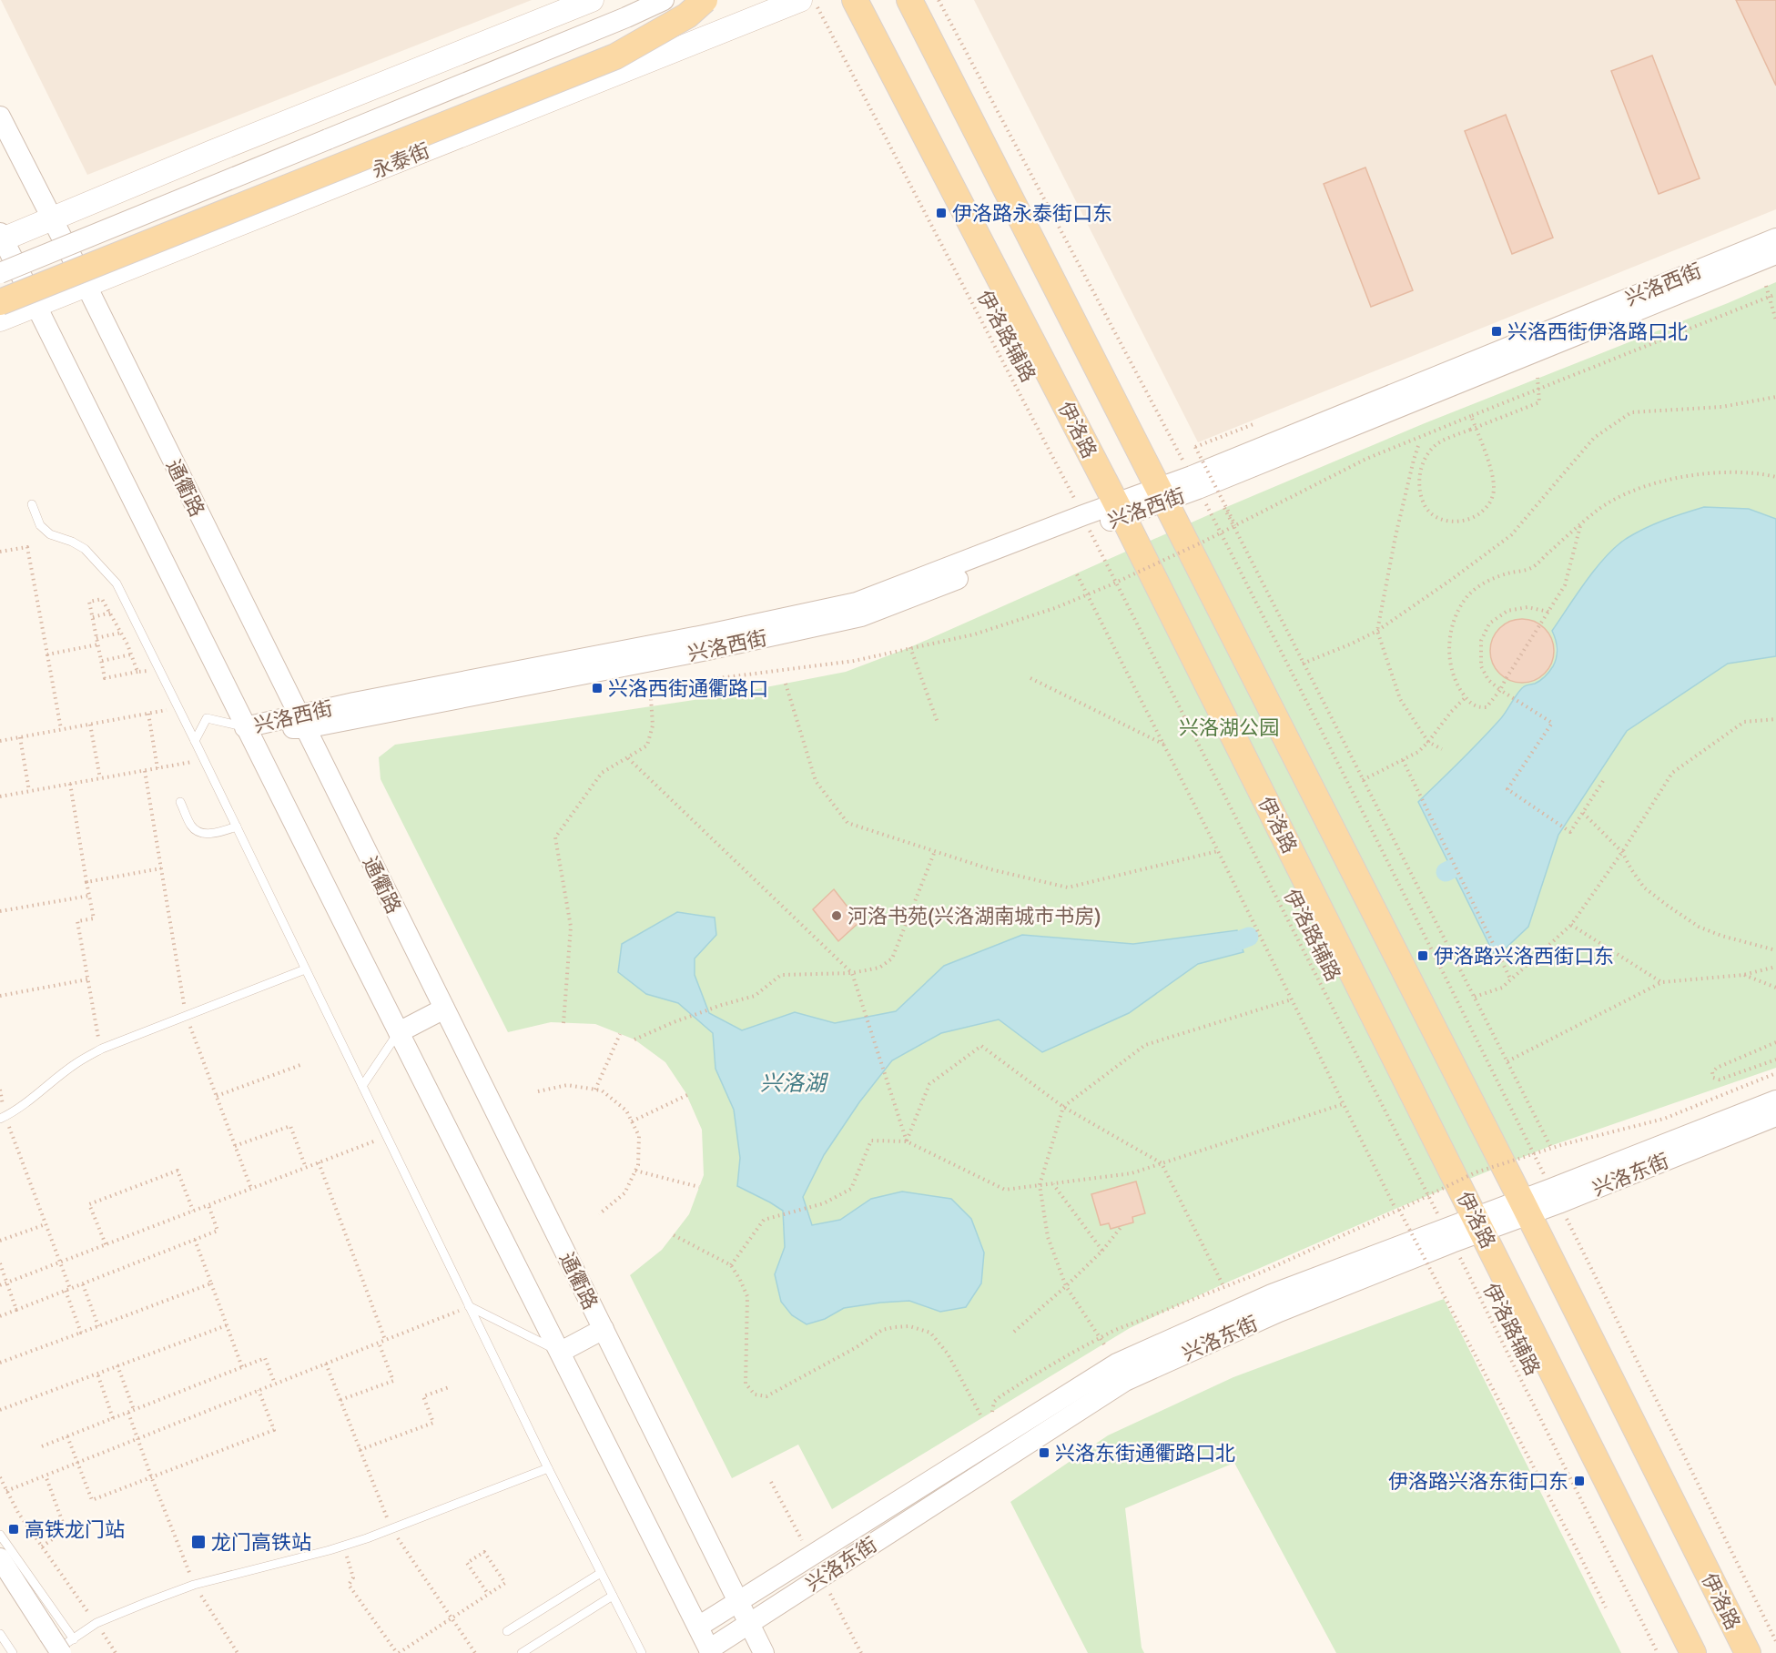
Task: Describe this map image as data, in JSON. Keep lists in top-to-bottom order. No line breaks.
{"streets":{"main road":["永泰街","伊洛路"],"street":["兴洛西街","通衢路","兴洛东街"],"path":["伊洛路辅路"]},"crossings":[["永泰街","通衢路"],["兴洛西街","伊洛路辅路"],["兴洛西街","伊洛路"],["兴洛西街","通衢路"],["伊洛路辅路","兴洛东街"],["伊洛路","兴洛东街"],["通衢路","兴洛东街"]],"water":["兴洛湖"],"parks":["兴洛湖公园"],"places":{"transit":["伊洛路永泰街口东","兴洛西街伊洛路口北","兴洛西街通衢路口","伊洛路兴洛西街口东","兴洛东街通衢路口北","伊洛路兴洛东街口东","高铁龙门站","龙门高铁站"],"other":["河洛书苑(兴洛湖南城市书房)"]}}
